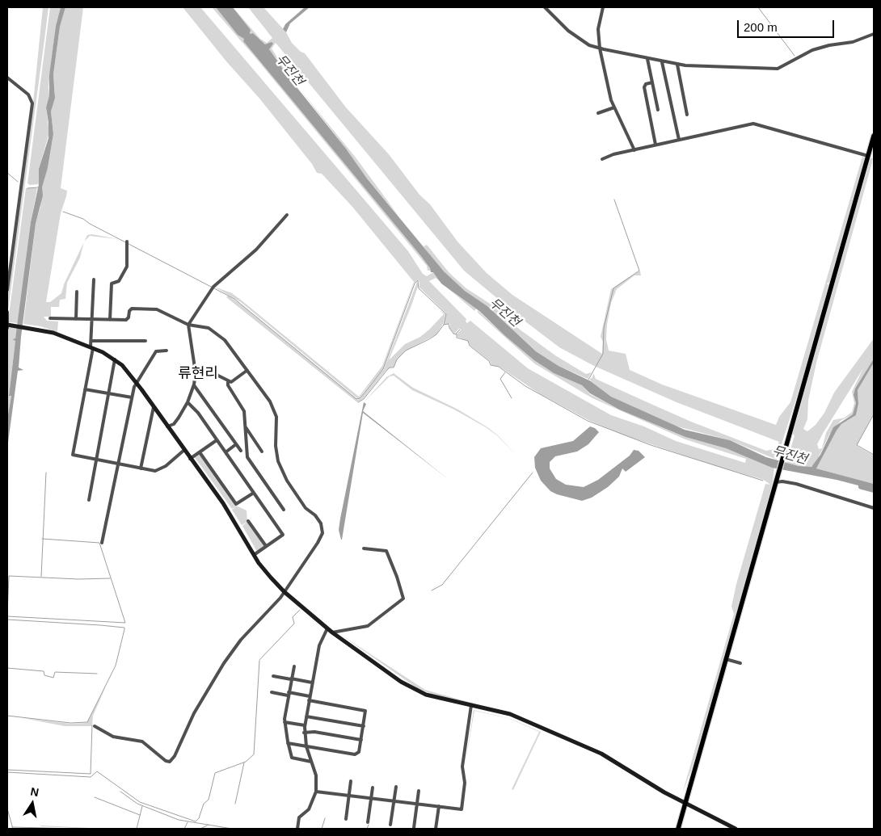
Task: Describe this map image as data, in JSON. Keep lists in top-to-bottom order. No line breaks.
{"districts":["류현리"],"water":["무진천"],"scale_bar":"200 m","north":"top"}
